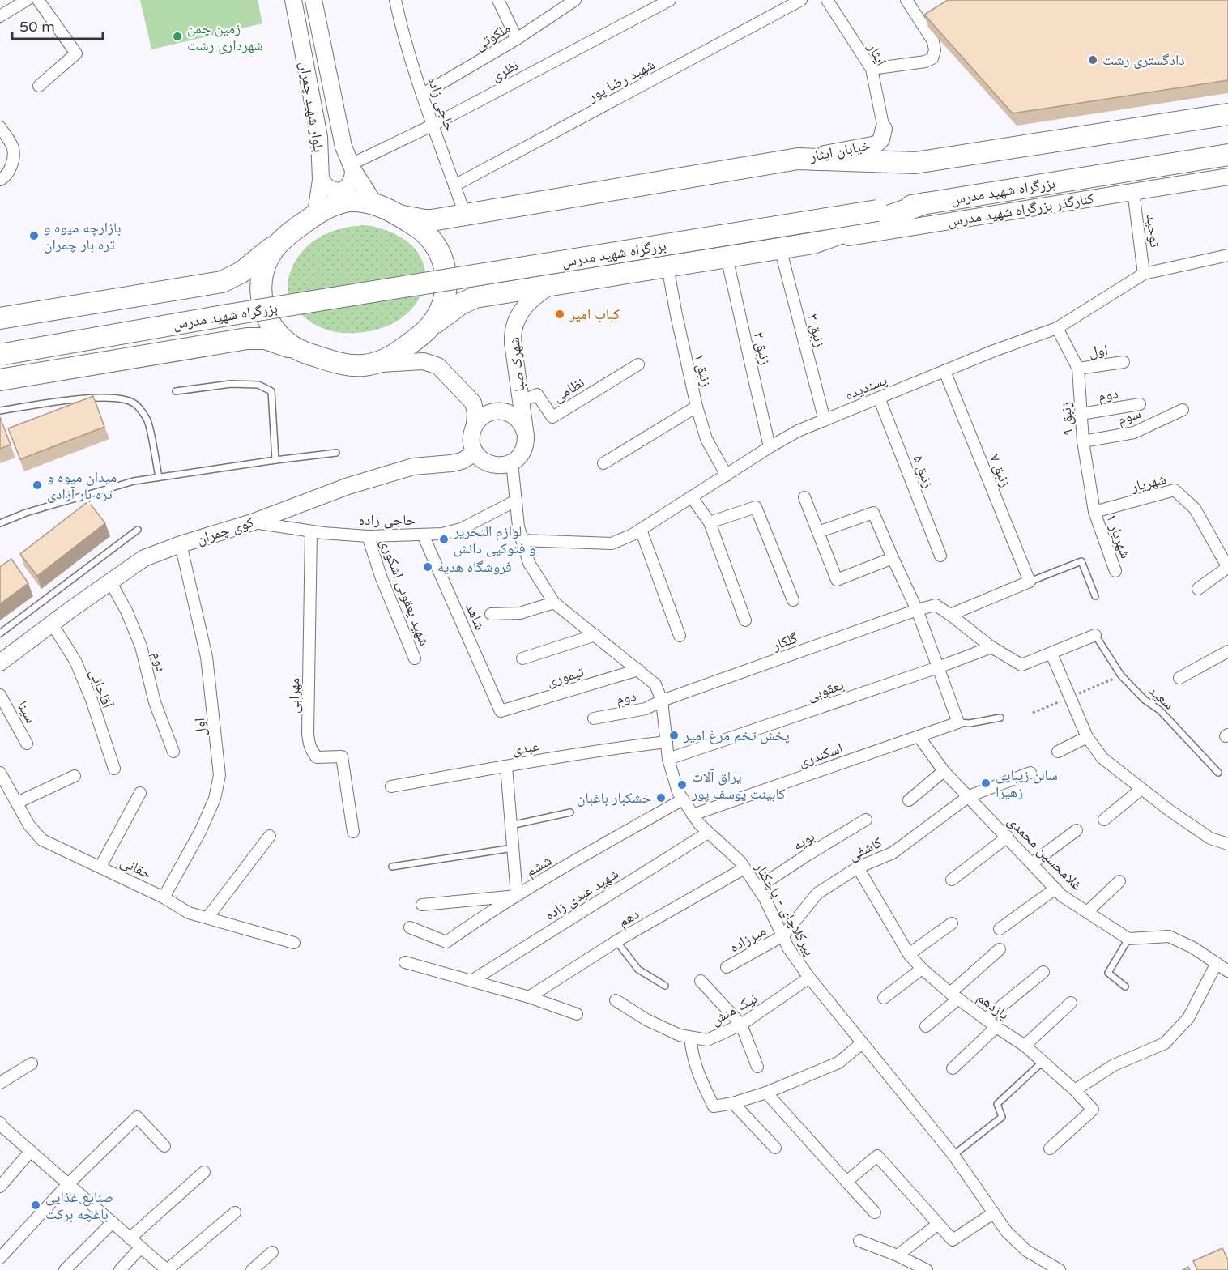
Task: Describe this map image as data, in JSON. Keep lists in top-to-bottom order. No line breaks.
{"streets":{"highway":["بزرگراه شهید مدرس"],"main road":["بلوار شهید چمران","خیابان ایثار","کنارگذر بزرگراه شهید مدرس","شهرک صبا","کوی چمران"],"street":["ملکوتی","ایثار","نظری","شهید رضا پور","حاجی زاده","توحید","زنبق ۳","زنبق ۲","اول","زنبق ۱","پسندیده","نظامی","دوم","سوم","زنبق ۹","زنبق ۷","زنبق ۵","شهریار","شهریار ۱","شهید یعقوبی اشکوری","شاهد","گلکار","تیموری","آقاجانی","یعقوبی","مهرابی","سینا","عبدی","اسکندری","بویه","کاشفی","غلامحسین محمدی","ششم","حقانی","شهید عبدی زاده","پیرکلاچای - پاچکنار","دهم","میرزاده","یازدهم","نیک منش"],"lane":["سعید"]},"crossings":[["ملکوتی","حاجی زاده"],["ایثار","خیابان ایثار"],["نظری","حاجی زاده"],["نظری","بلوار شهید چمران"],["شهید رضا پور","حاجی زاده"],["حاجی زاده","کوی چمران"],["حاجی زاده","شهید یعقوبی اشکوری"],["حاجی زاده","شاهد"],["حاجی زاده","مهرابی"],["حاجی زاده","پیرکلاچای - پاچکنار"],["بلوار شهید چمران","بزرگراه شهید مدرس"],["بزرگراه شهید مدرس","کنارگذر بزرگراه شهید مدرس"],["بزرگراه شهید مدرس","زنبق ۳"],["بزرگراه شهید مدرس","زنبق ۲"],["بزرگراه شهید مدرس","شهرک صبا"],["بزرگراه شهید مدرس","زنبق ۱"],["کنارگذر بزرگراه شهید مدرس","توحید"],["توحید","پسندیده"],["زنبق ۳","پسندیده"],["زنبق ۲","پسندیده"],["اول","زنبق ۹"],["اول","کوی چمران"],["اول","حقانی"],["شهرک صبا","نظامی"],["شهرک صبا","کوی چمران"],["شهرک صبا","پیرکلاچای - پاچکنار"],["زنبق ۱","پسندیده"],["پسندیده","زنبق ۹"],["پسندیده","زنبق ۷"],["پسندیده","زنبق ۵"],["پسندیده","پیرکلاچای - پاچکنار"],["دوم","زنبق ۹"],["دوم","کوی چمران"],["دوم","گلکار"],["دوم","پیرکلاچای - پاچکنار"],["سوم","زنبق ۹"],["زنبق ۹","شهریار"],["زنبق ۹","شهریار ۱"],["شهریار","شهریار ۱"],["کوی چمران","آقاجانی"],["کوی چمران","پیرکلاچای - پاچکنار"],["شاهد","تیموری"],["گلکار","یعقوبی"],["گلکار","پیرکلاچای - پاچکنار"],["تیموری","پیرکلاچای - پاچکنار"],["یعقوبی","پیرکلاچای - پاچکنار"],["عبدی","پیرکلاچای - پاچکنار"],["اسکندری","غلامحسین محمدی"],["اسکندری","پیرکلاچای - پاچکنار"],["بویه","پیرکلاچای - پاچکنار"],["کاشفی","غلامحسین محمدی"],["کاشفی","پیرکلاچای - پاچکنار"],["کاشفی","میرزاده"],["کاشفی","یازدهم"],["ششم","پیرکلاچای - پاچکنار"],["شهید عبدی زاده","پیرکلاچای - پاچکنار"],["پیرکلاچای - پاچکنار","دهم"],["پیرکلاچای - پاچکنار","میرزاده"],["پیرکلاچای - پاچکنار","نیک منش"]],"places":["زمین چمن شهرداری رشت","دادگستری رشت","بازارچه میوه و تره بار چمران","کباب امیر","میدان میوه و تره بار آزادی","لوازم التحریر و فتوکپی دانش","فروشگاه هدیه","پخش تخم مرغ امیر","سالن زیبایی زهیرا","یراق آلات کابینت یوسف پور","خشکبار باغبان","صنایع غذایی باغچه برکت"],"scale_bar":"50 m"}
